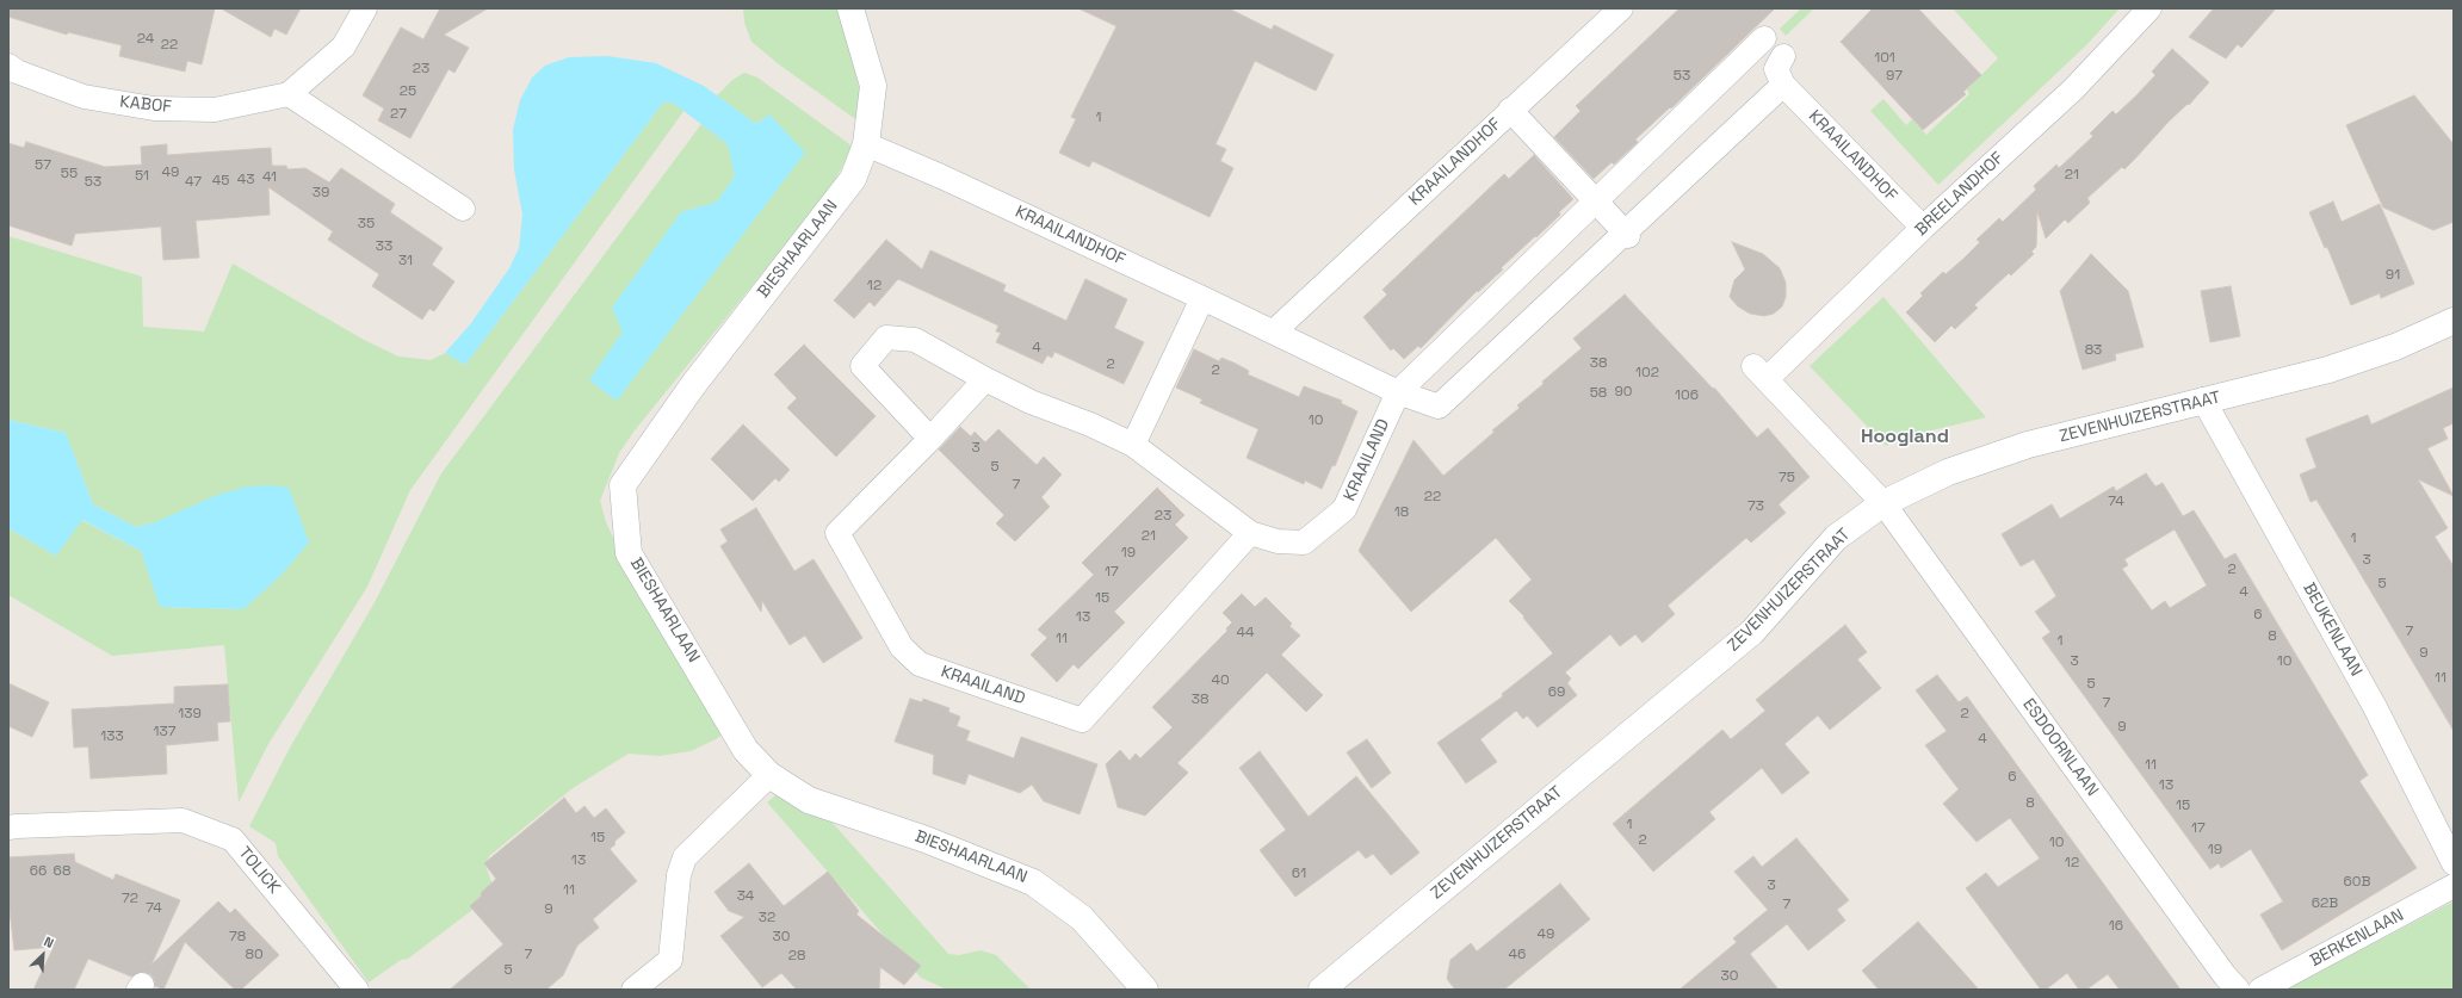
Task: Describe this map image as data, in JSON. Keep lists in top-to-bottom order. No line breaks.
{"streets":{"street":["KABOF","KRAAILANDHOF","BREELANDHOF","BIESHAARLAAN","ZEVENHUIZERSTRAAT","KRAAILAND","BEUKENLAAN","ESDOORNLAAN","TOLICK","BERKENLAAN"]},"crossings":[["KRAAILANDHOF","BREELANDHOF"],["KRAAILANDHOF","BIESHAARLAAN"],["KRAAILANDHOF","KRAAILAND"],["BREELANDHOF","ZEVENHUIZERSTRAAT"],["BREELANDHOF","ESDOORNLAAN"],["ZEVENHUIZERSTRAAT","BEUKENLAAN"],["ZEVENHUIZERSTRAAT","ESDOORNLAAN"]],"districts":["Hoogland"],"house_numbers":["24","22","101","23","53","97","25","27","1","57","49","55","21","51","41","43","45","53","47","39","35","33","31","91","12","4","83","38","2","2","102","90","58","106","10","3","5","75","7","22","74","73","18","23","21","1","19","3","2","17","5","4","15","6","13","7","44","8","11","1","9","3","10","11","40","5","69","38","7","139","2","9","137","133","4","11","6","13","8","15","1","17","15","2","10","19","13","12","66","68","61","60B","3","11","34","72","62B","7","74","9","32","16","49","78","30","80","7","46","28","5","30"],"north":"top right"}
